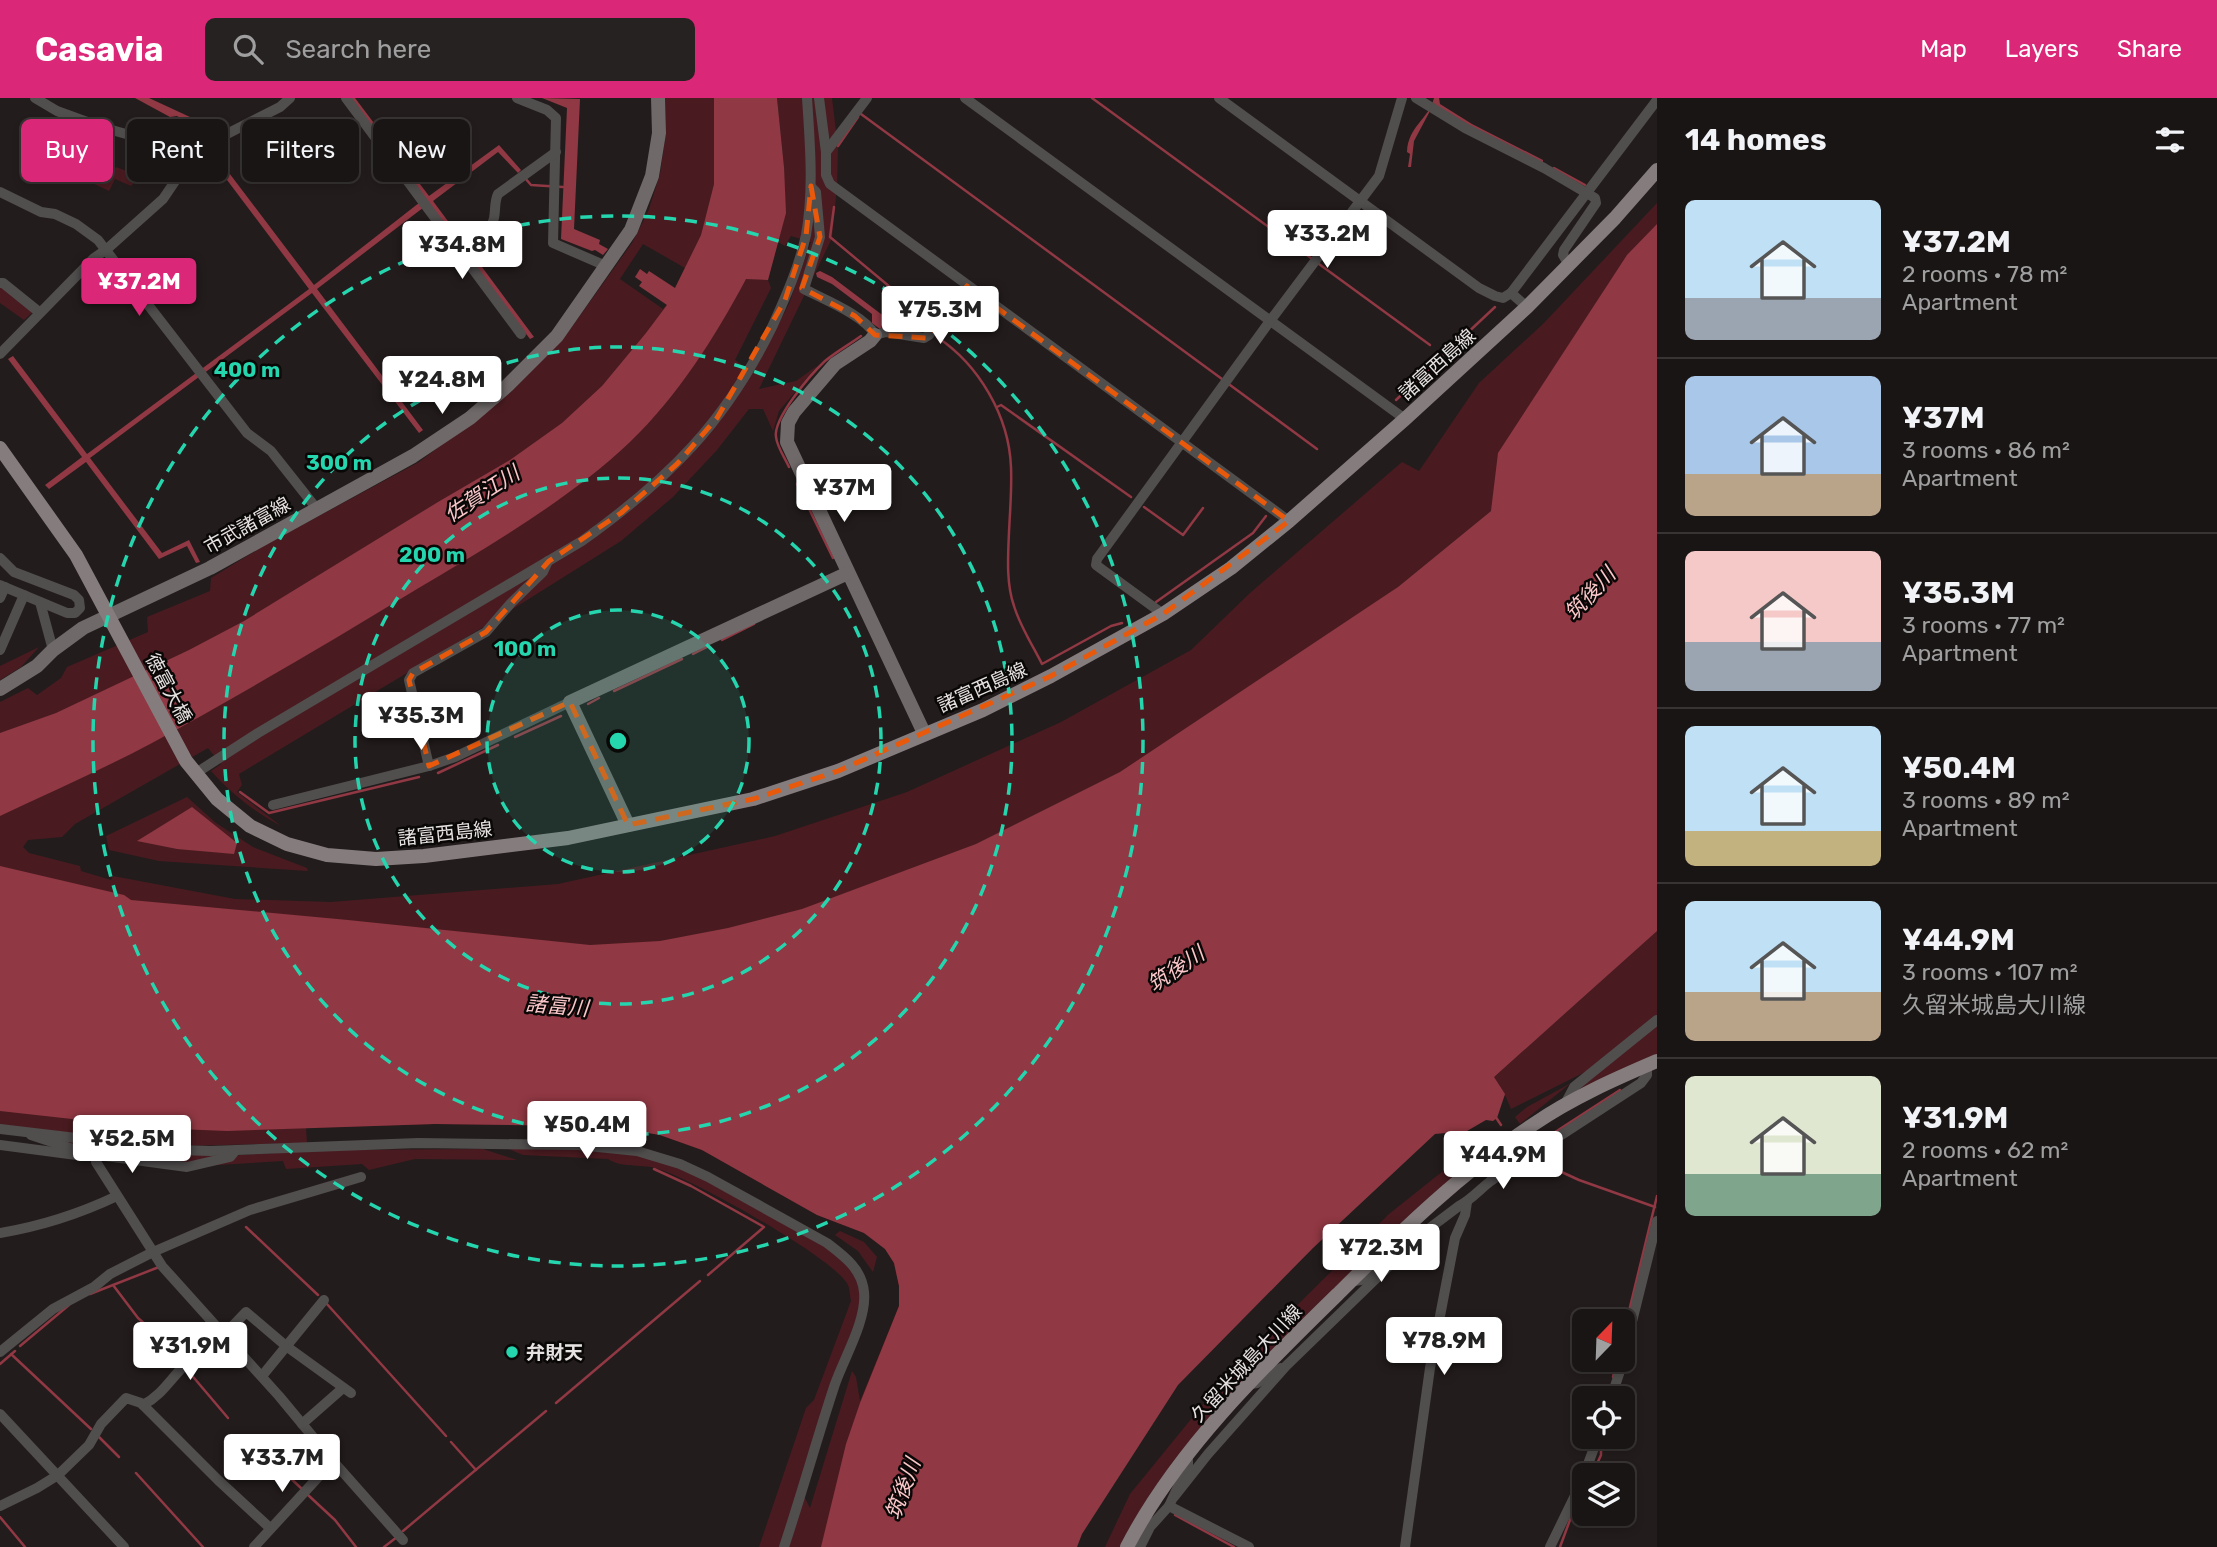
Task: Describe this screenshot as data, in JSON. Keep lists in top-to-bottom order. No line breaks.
{"streets":{"main road":["諸富西島線","市武諸富線","徳富大橋","久留米城島大川線"]},"crossings":[["諸富西島線","徳富大橋"],["市武諸富線","徳富大橋"]],"water":["佐賀江川","筑後川","諸富川"],"places":["弁財天"],"north":"top right","page":{"header":"Casavia","search":"Search here","nav":["Map","Layers","Share"],"heading":"14 homes","chip":["Buy","Rent","Filters","New"],"list":[{"name":"¥37.2M","note":"2 rooms · 78 m² · Apartment"},{"name":"¥37M","note":"3 rooms · 86 m² · Apartment"},{"name":"¥35.3M","note":"3 rooms · 77 m² · Apartment"},{"name":"¥50.4M","note":"3 rooms · 89 m² · Apartment"},{"name":"¥44.9M","note":"3 rooms · 107 m² · 久留米城島大川線"},{"name":"¥31.9M","note":"2 rooms · 62 m² · Apartment"}],"price":["¥33.2M","¥34.8M","¥37.2M","¥75.3M","¥24.8M","¥37M","¥35.3M","¥50.4M","¥52.5M","¥44.9M","¥72.3M","¥78.9M","¥31.9M","¥33.7M"]},"rings":["400 m","300 m","200 m","100 m"]}
